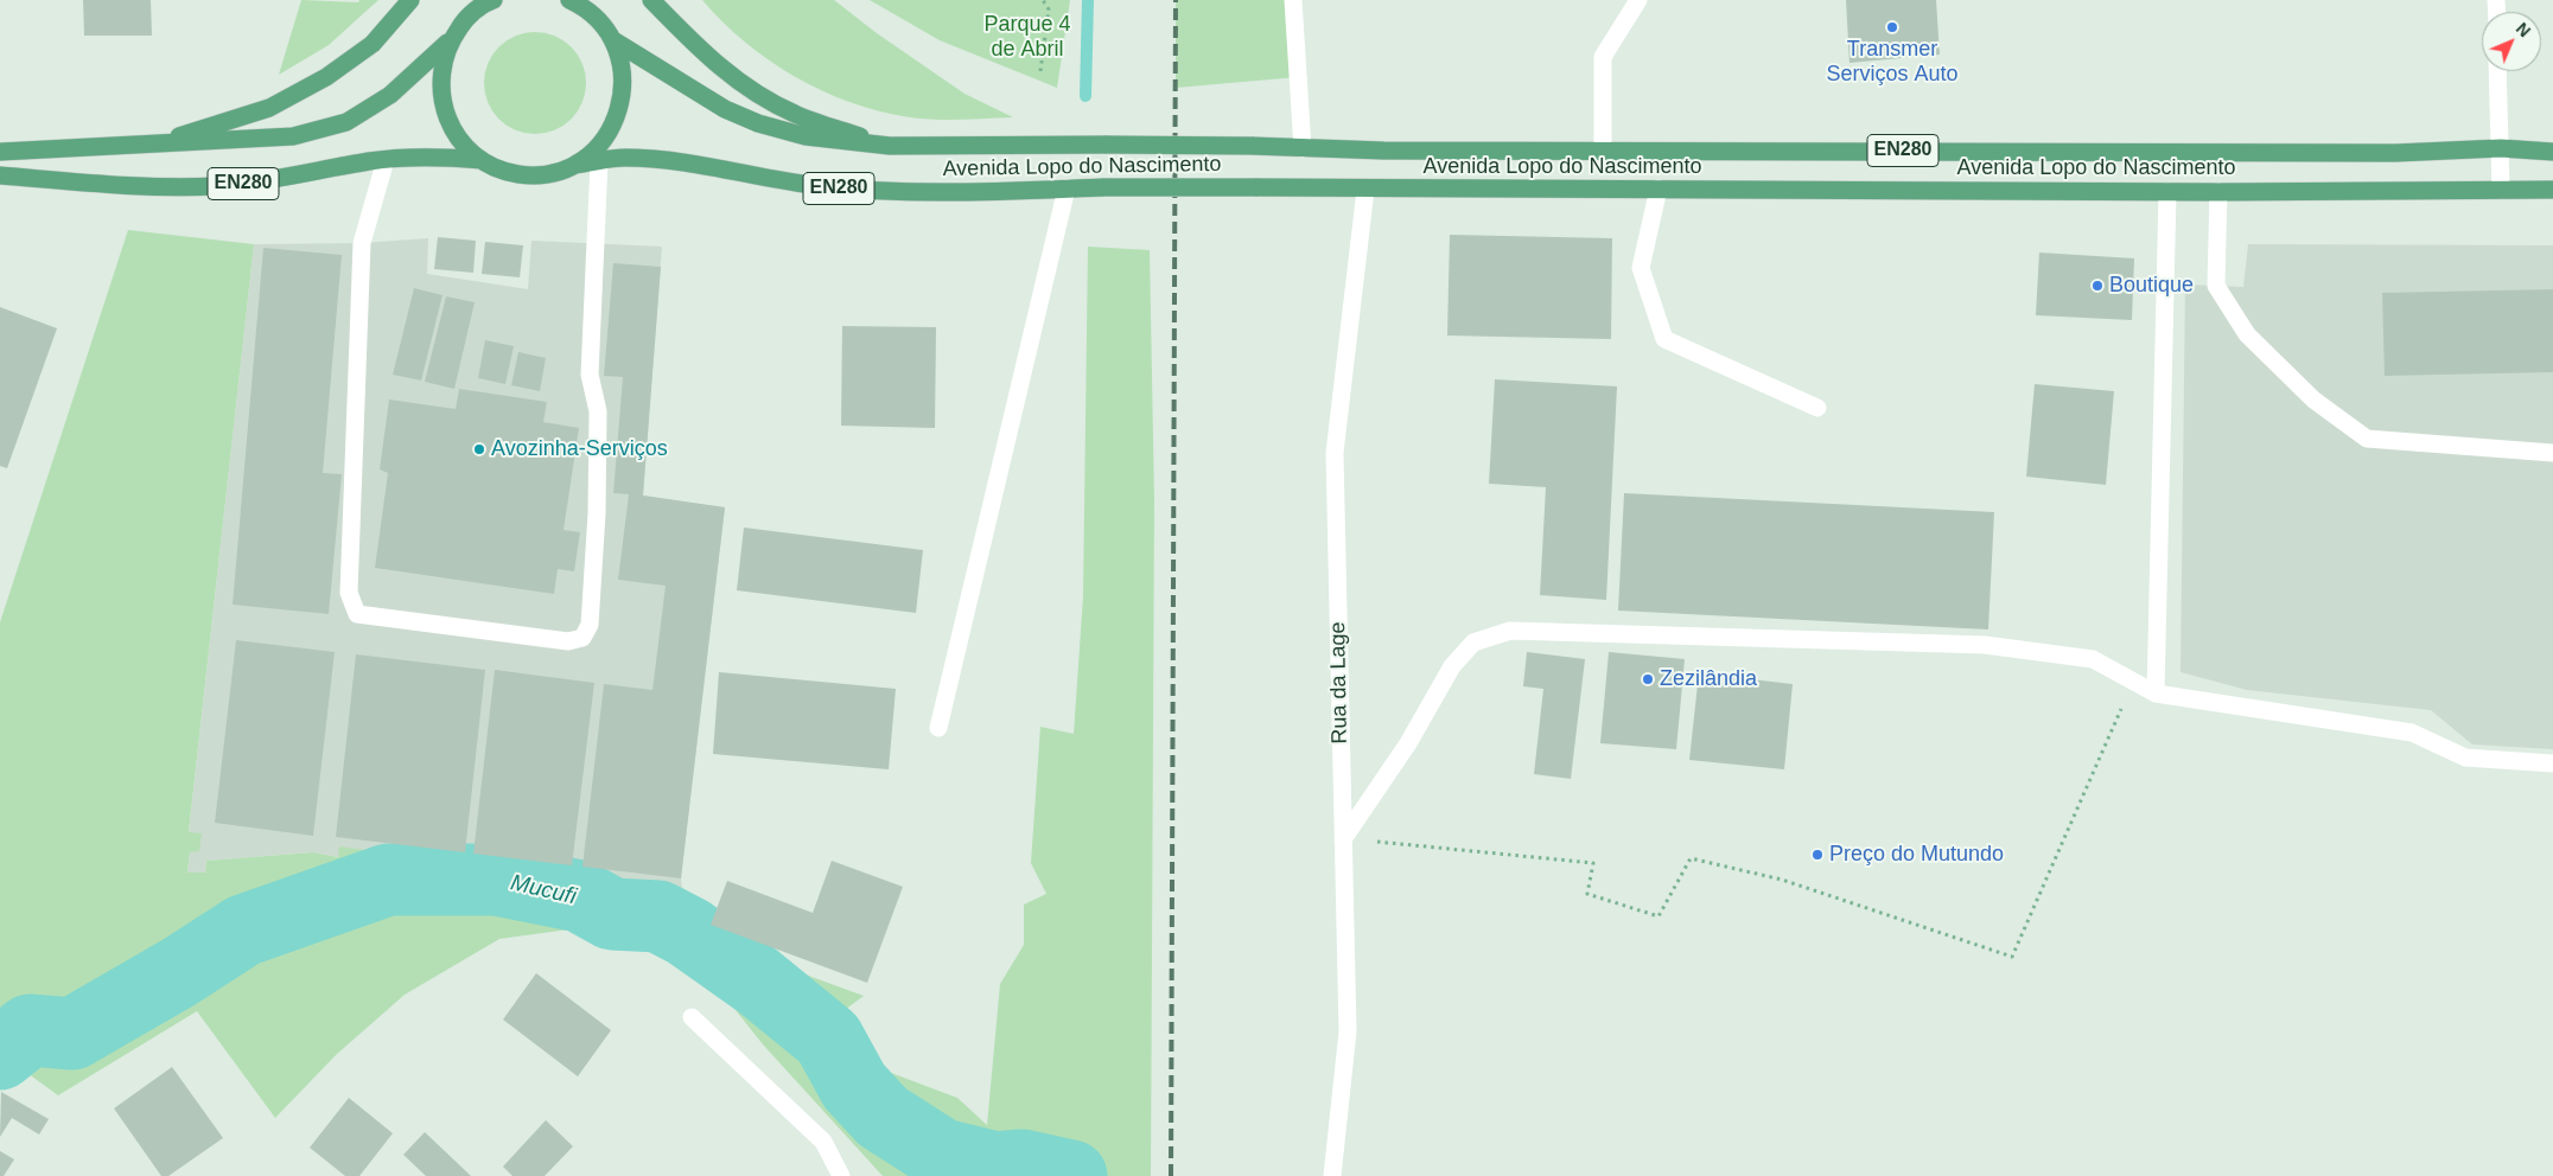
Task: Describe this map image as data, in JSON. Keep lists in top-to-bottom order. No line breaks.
{"streets":{"main road":["EN280","Avenida Lopo do Nascimento"],"street":["Rua da Lage"]},"crossings":[["EN280","Avenida Lopo do Nascimento"],["Avenida Lopo do Nascimento","Rua da Lage"]],"water":["Mucufi"],"parks":["Parque 4 de Abril"],"places":["Transmer Serviços Auto","Boutique","Avozinha-Serviços","Zezilândia","Preço do Mutundo"],"north":"top right"}
